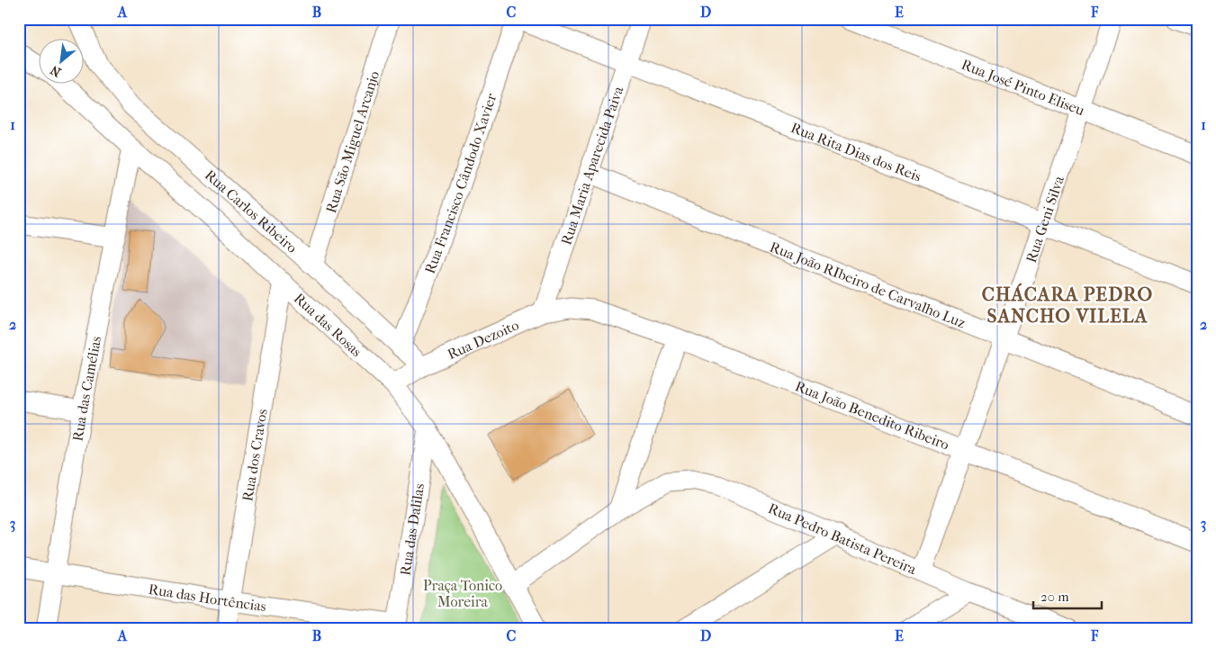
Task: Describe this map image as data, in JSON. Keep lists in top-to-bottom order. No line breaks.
{"streets":{"street":["Rua José Pinto Eliseu","Rua São Miguel Arcanjo","Rua Rita Dias dos Reis","Rua Maria Aparecida Paiva","Rua Francisco Cândodo Xavier","Rua Carlos Ribeiro","Rua Geni Silva","Rua João RIbeiro de Carvalho Luz","Rua das Rosas","Rua Dezoito","Rua das Camélias","Rua João Benedito Ribeiro","Rua dos Cravos","Rua das Dalilas","Rua Pedro Batista Pereira","Rua das Hortências"]},"crossings":[["Rua José Pinto Eliseu","Rua Geni Silva"],["Rua São Miguel Arcanjo","Rua Carlos Ribeiro"],["Rua Rita Dias dos Reis","Rua Maria Aparecida Paiva"],["Rua Rita Dias dos Reis","Rua Francisco Cândodo Xavier"],["Rua Rita Dias dos Reis","Rua Geni Silva"],["Rua Maria Aparecida Paiva","Rua João RIbeiro de Carvalho Luz"],["Rua Maria Aparecida Paiva","Rua Dezoito"],["Rua Maria Aparecida Paiva","Rua João Benedito Ribeiro"],["Rua Francisco Cândodo Xavier","Rua Carlos Ribeiro"],["Rua Carlos Ribeiro","Rua Dezoito"],["Rua Geni Silva","Rua João RIbeiro de Carvalho Luz"],["Rua Geni Silva","Rua João Benedito Ribeiro"],["Rua Geni Silva","Rua Pedro Batista Pereira"],["Rua das Rosas","Rua das Camélias"],["Rua das Rosas","Rua dos Cravos"],["Rua das Rosas","Rua das Dalilas"],["Rua das Rosas","Rua Pedro Batista Pereira"],["Rua Dezoito","Rua João Benedito Ribeiro"],["Rua das Camélias","Rua das Hortências"],["Rua dos Cravos","Rua das Hortências"],["Rua das Dalilas","Rua das Hortências"]],"districts":["CHÁCARA PEDRO SANCHO VILELA"],"parks":["Praça Tonico Moreira"],"scale_bar":"20 m","north":"bottom left","grid":{"columns":["A","B","C","D","E","F"],"rows":["1","2","3"]}}
